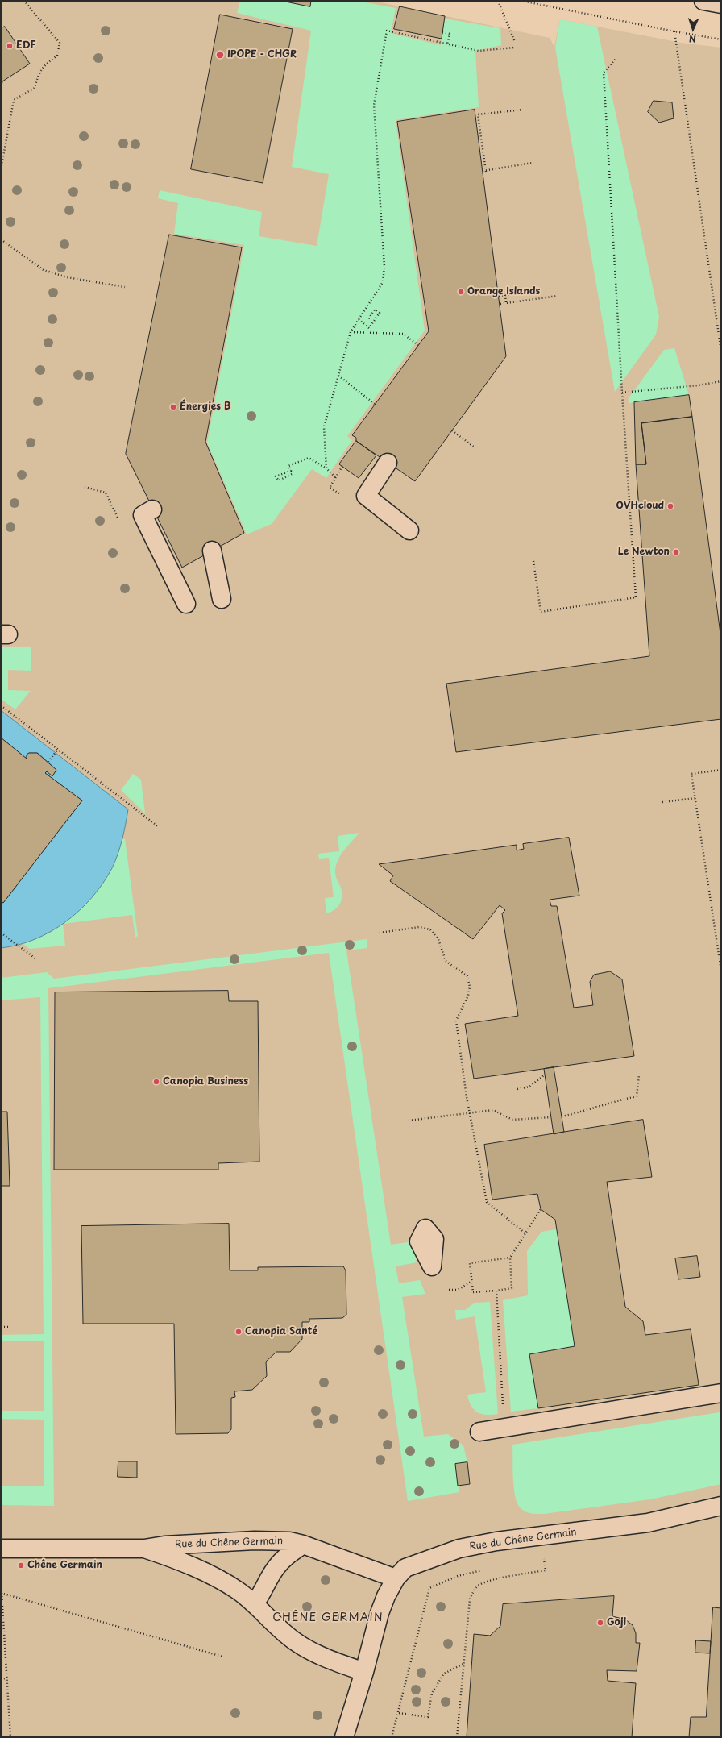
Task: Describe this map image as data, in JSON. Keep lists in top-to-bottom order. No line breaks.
{"streets":{"street":["Rue du Chêne Germain"]},"districts":["CHÊNE GERMAIN"],"places":["EDF","IPOPE - CHGR","Orange Islands","Énergies B","OVHcloud","Le Newton","Canopia Business","Canopia Santé","Chêne Germain","Goji"],"north":"bottom"}
